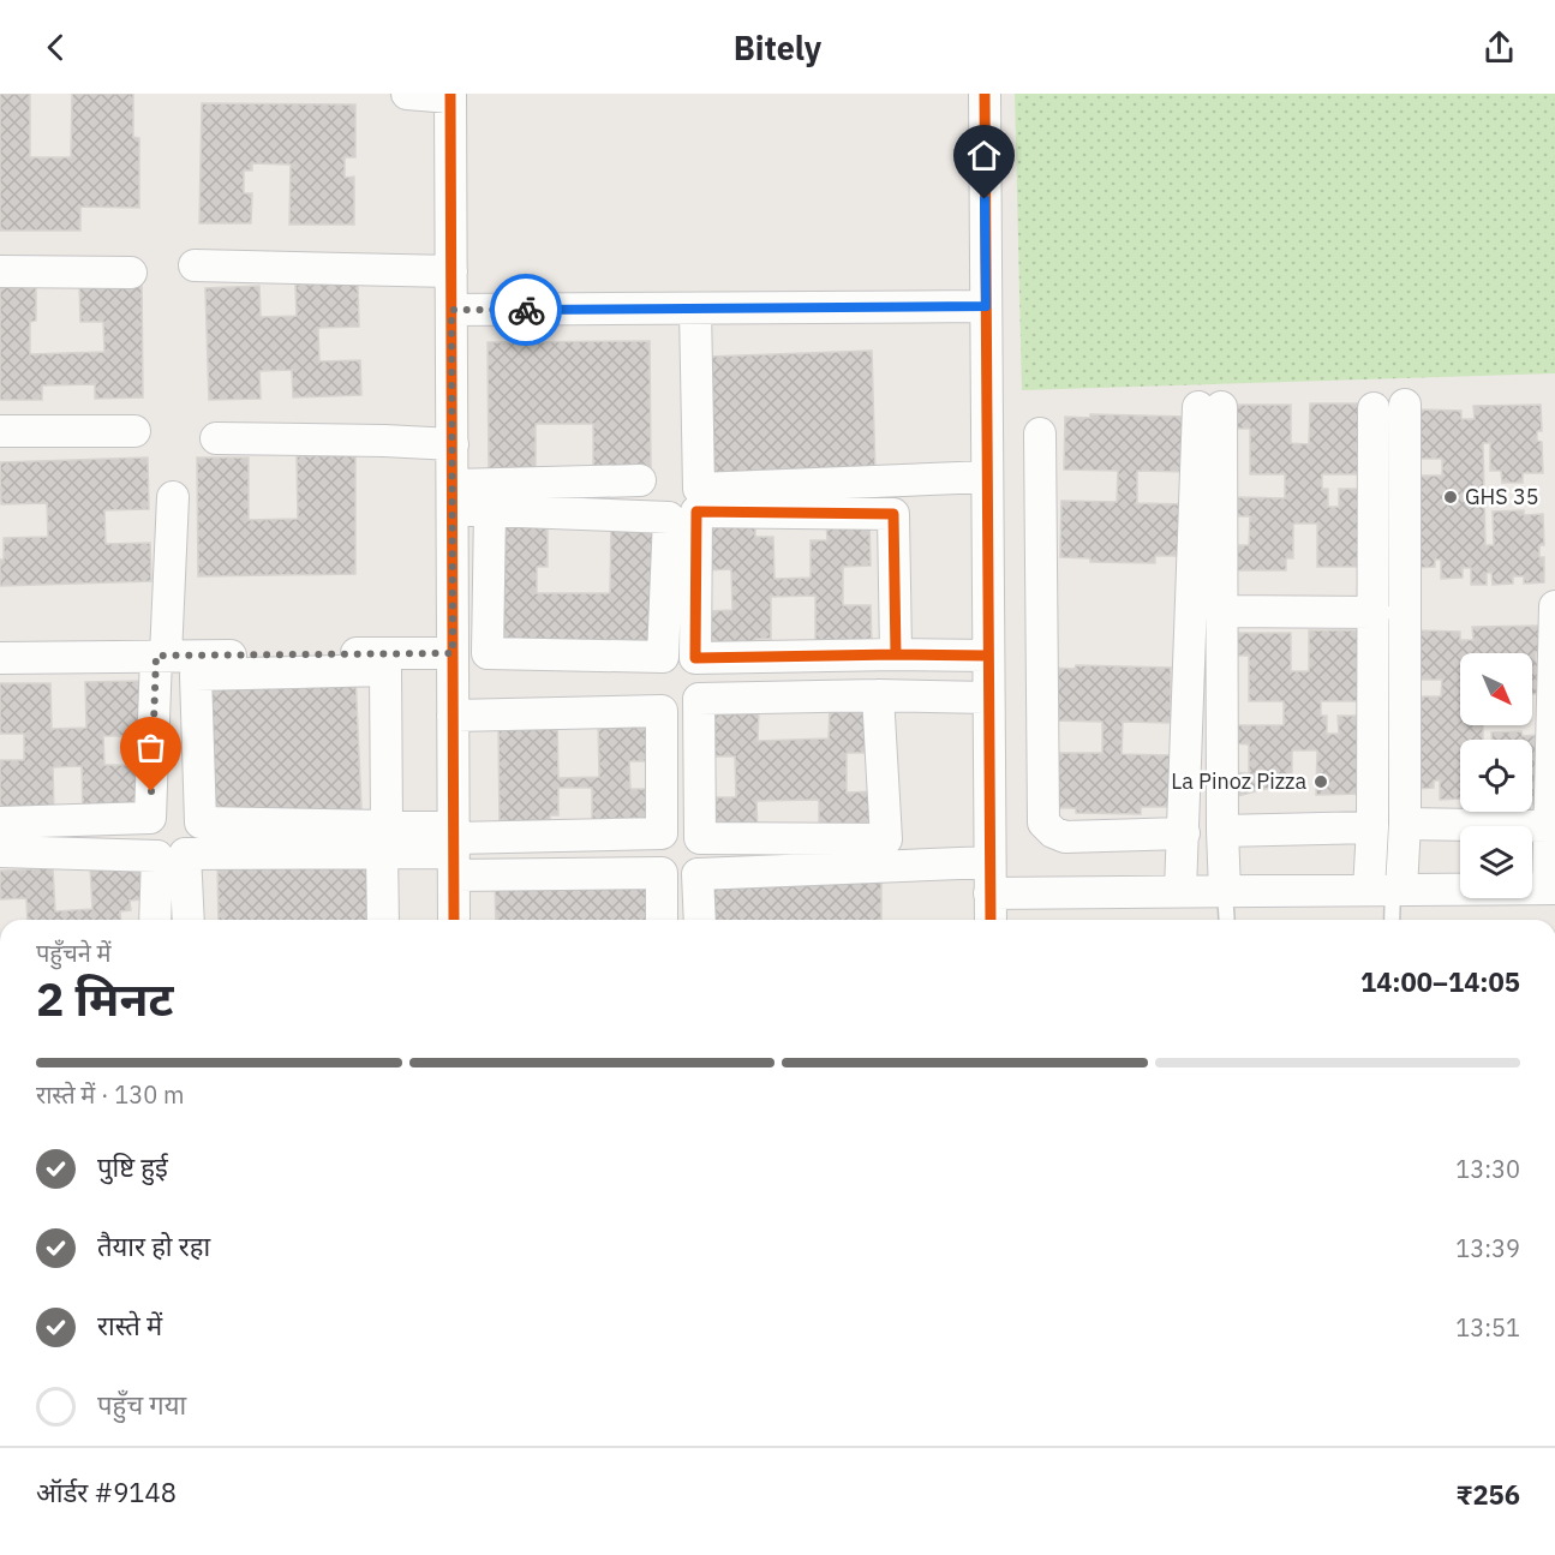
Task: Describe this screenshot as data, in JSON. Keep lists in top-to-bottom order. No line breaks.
{"places":["GHS 35","La Pinoz Pizza"],"north":"bottom right","page":{"header":"Bitely","heading":["2 मिनट","पहुँचने में","14:00–14:05"],"panel":["ऑर्डर #9148","₹256"],"bar":"रास्ते में · 130 m","list":[["पुष्टि हुई","13:30"],["तैयार हो रहा","13:39"],["रास्ते में","13:51"],"पहुँच गया"]}}
